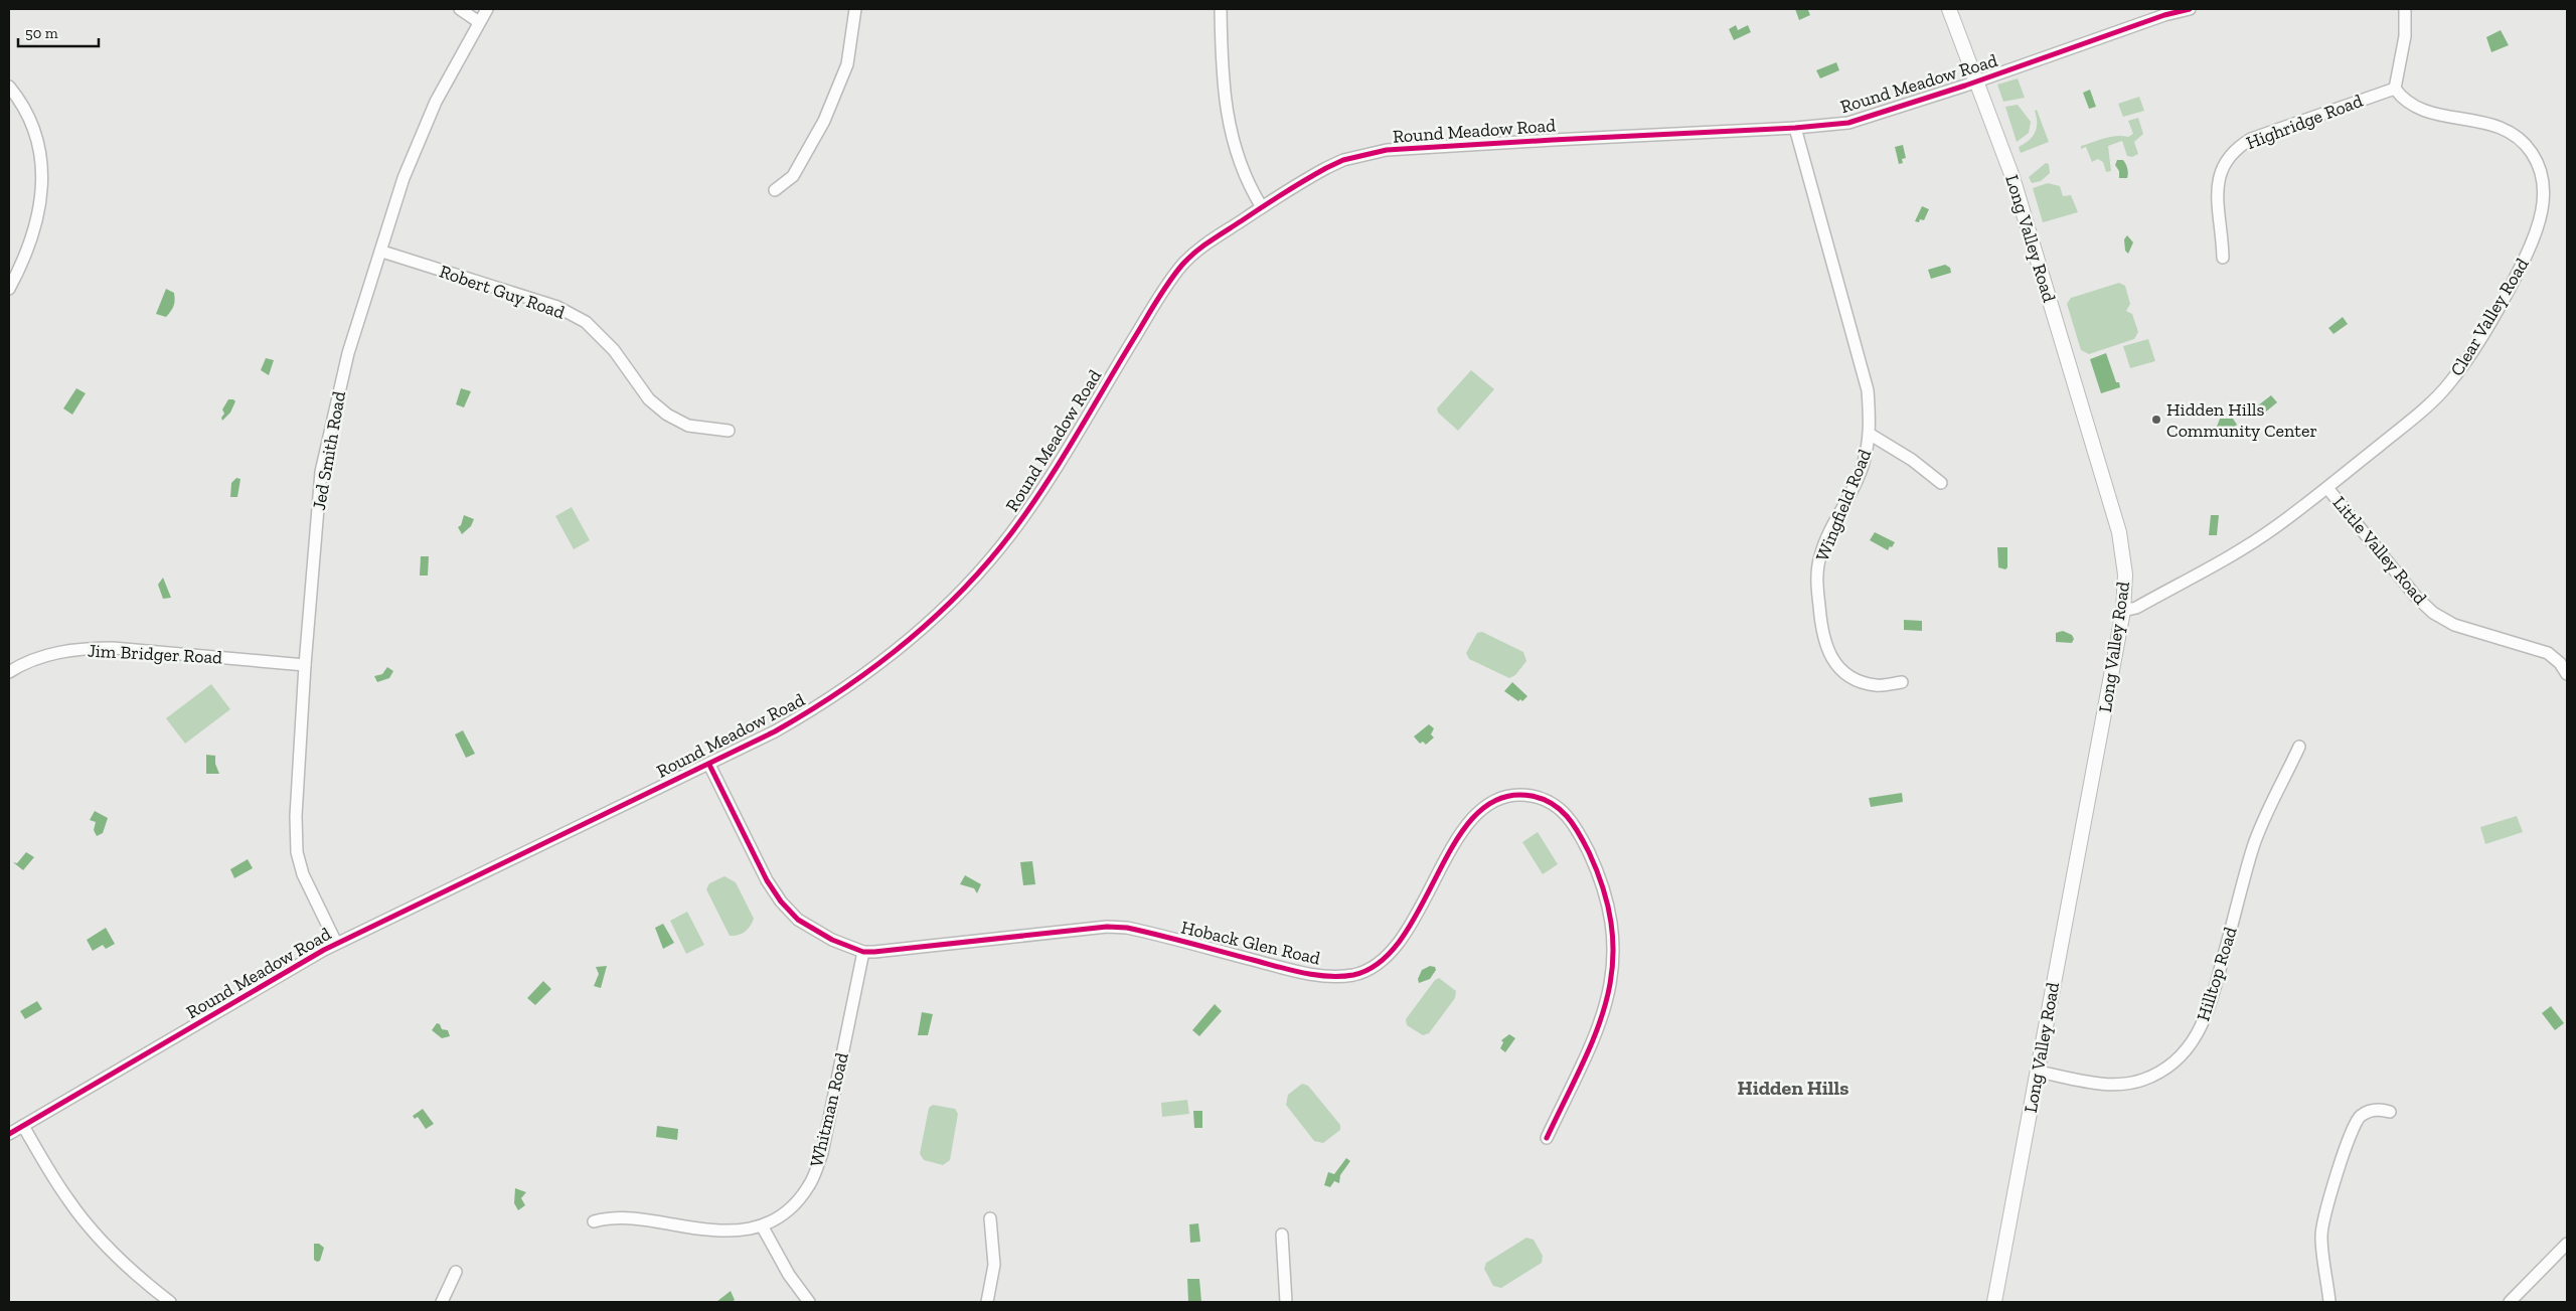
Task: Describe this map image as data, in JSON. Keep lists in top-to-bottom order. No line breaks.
{"streets":{"street":["Round Meadow Road","Highridge Road","Long Valley Road","Robert Guy Road","Clear Valley Road","Jed Smith Road","Wingfield Road","Little Valley Road","Jim Bridger Road","Hoback Glen Road","Hilltop Road","Whitman Road"]},"crossings":[["Round Meadow Road","Long Valley Road"],["Round Meadow Road","Jed Smith Road"],["Round Meadow Road","Wingfield Road"],["Round Meadow Road","Hoback Glen Road"],["Highridge Road","Clear Valley Road"],["Long Valley Road","Clear Valley Road"],["Long Valley Road","Hilltop Road"],["Robert Guy Road","Jed Smith Road"],["Clear Valley Road","Little Valley Road"],["Jed Smith Road","Jim Bridger Road"],["Hoback Glen Road","Whitman Road"]],"districts":["Hidden Hills"],"places":["Hidden Hills Community Center"],"scale_bar":"50 m"}
